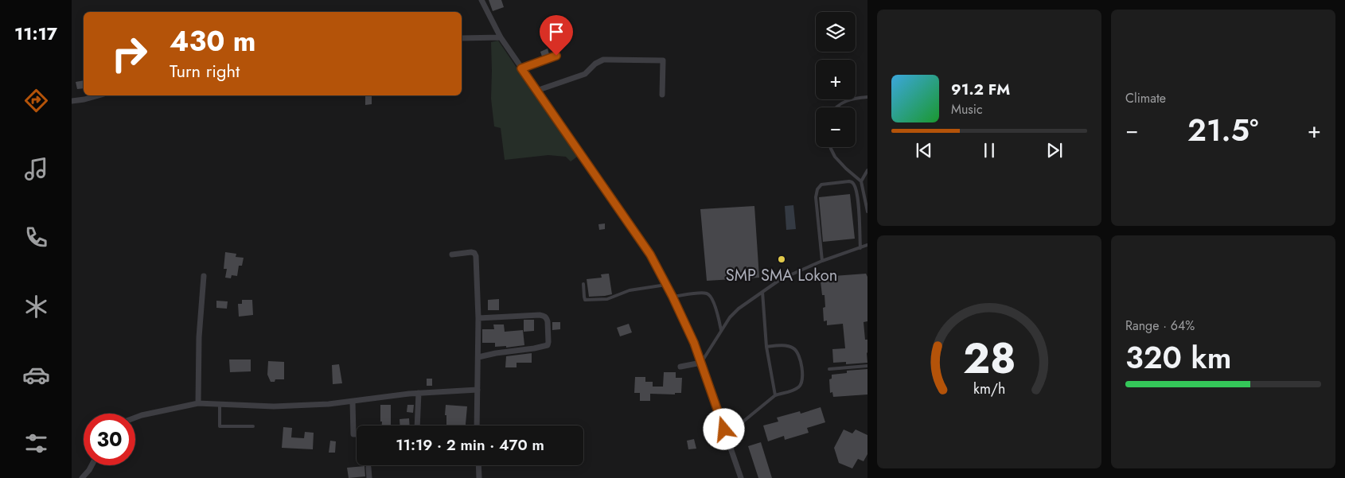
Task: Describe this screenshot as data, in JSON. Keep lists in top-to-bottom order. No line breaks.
{"places":["SMP SMA Lokon"],"page":{"tabs":"11:17","tile":["Climate",["Range · 64%","320 km"]],"map_buttons":["+","−"],"turn":["430 m","Turn right"],"song":["91.2 FM","Music"],"heat":["−","21.5°","+"],"limit":"30","trip":"11:19 · 2 min · 470 m","gauge":["28","km/h"]}}
